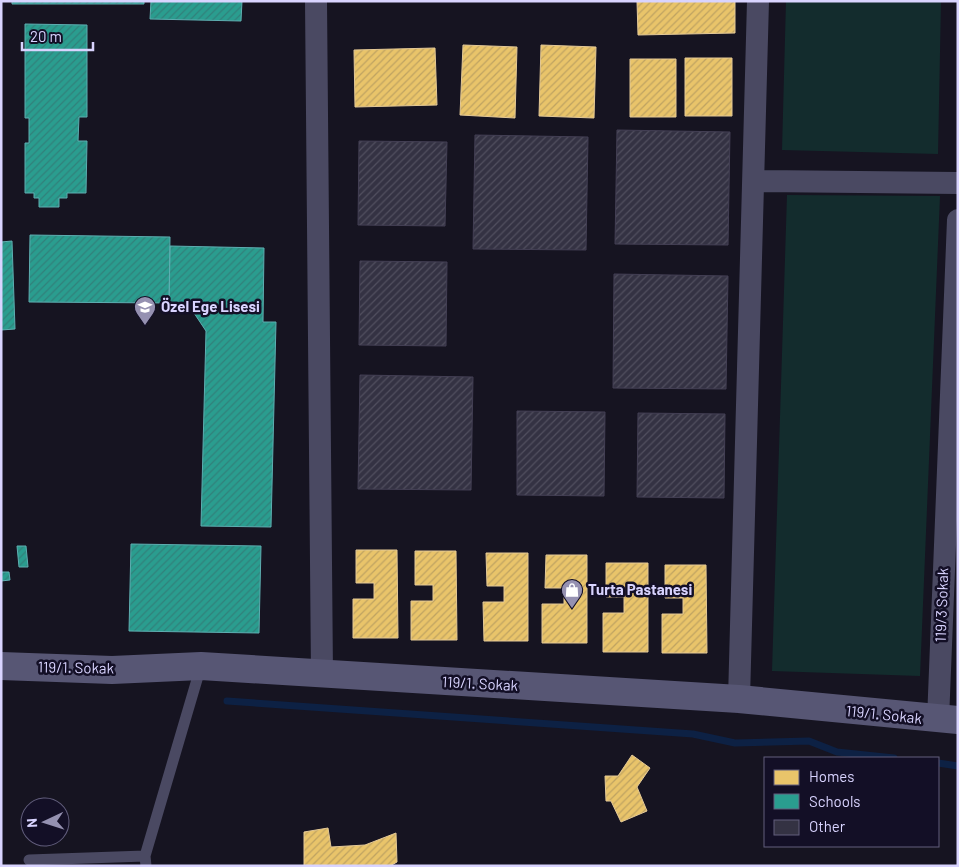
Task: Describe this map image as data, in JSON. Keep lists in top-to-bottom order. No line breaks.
{"streets":{"street":["119/3 Sokak","119/1. Sokak"]},"crossings":[["119/3 Sokak","119/1. Sokak"]],"places":{"school or university":["Özel Ege Lisesi"],"shop":["Turta Pastanesi"]},"legend":["Homes","Schools","Other"],"scale_bar":"20 m","north":"left"}
